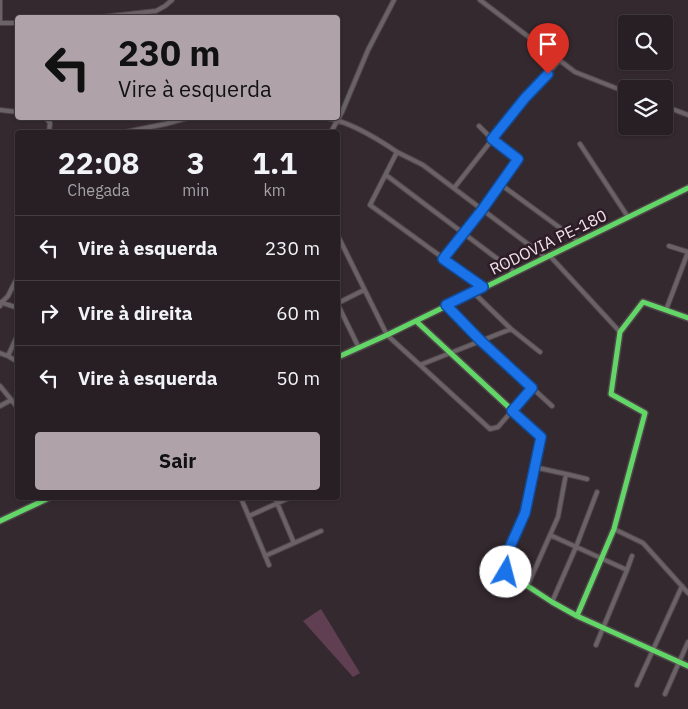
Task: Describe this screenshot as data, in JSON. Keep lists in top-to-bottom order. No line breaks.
{"streets":{"street":["RODOVIA PE-180"]},"page":{"turn":["230 m","Vire à esquerda"],"eta":["22:08","Chegada","3","min","1.1","km"],"list":[{"name":"Vire à esquerda","value":"230 m"},{"name":"Vire à direita","value":"60 m"},{"name":"Vire à esquerda","value":"50 m"}],"buttons":"Sair"}}
